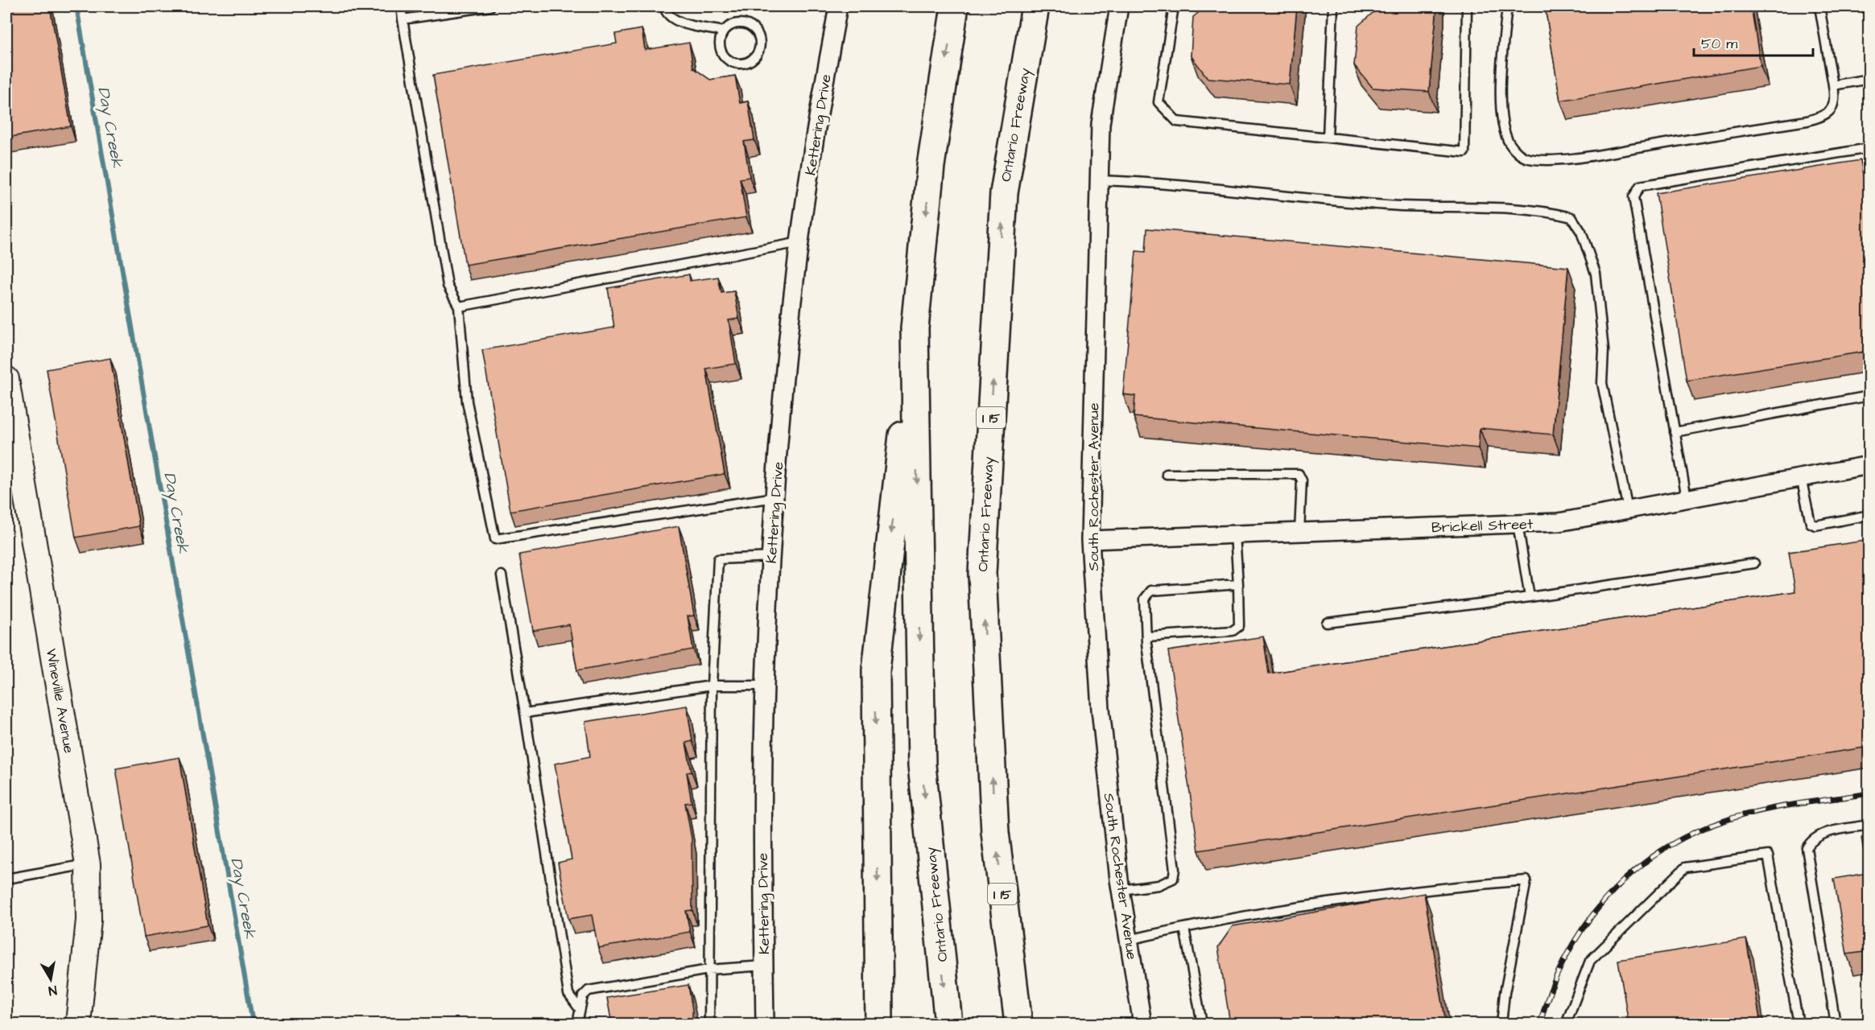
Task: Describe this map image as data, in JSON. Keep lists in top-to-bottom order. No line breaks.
{"streets":{"highway":["Ontario Freeway","I 15"],"street":["Kettering Drive","South Rochester Avenue","Brickell Street","Wineville Avenue"]},"crossings":[["South Rochester Avenue","Brickell Street"]],"water":["Day Creek"],"scale_bar":"50 m","north":"bottom"}
